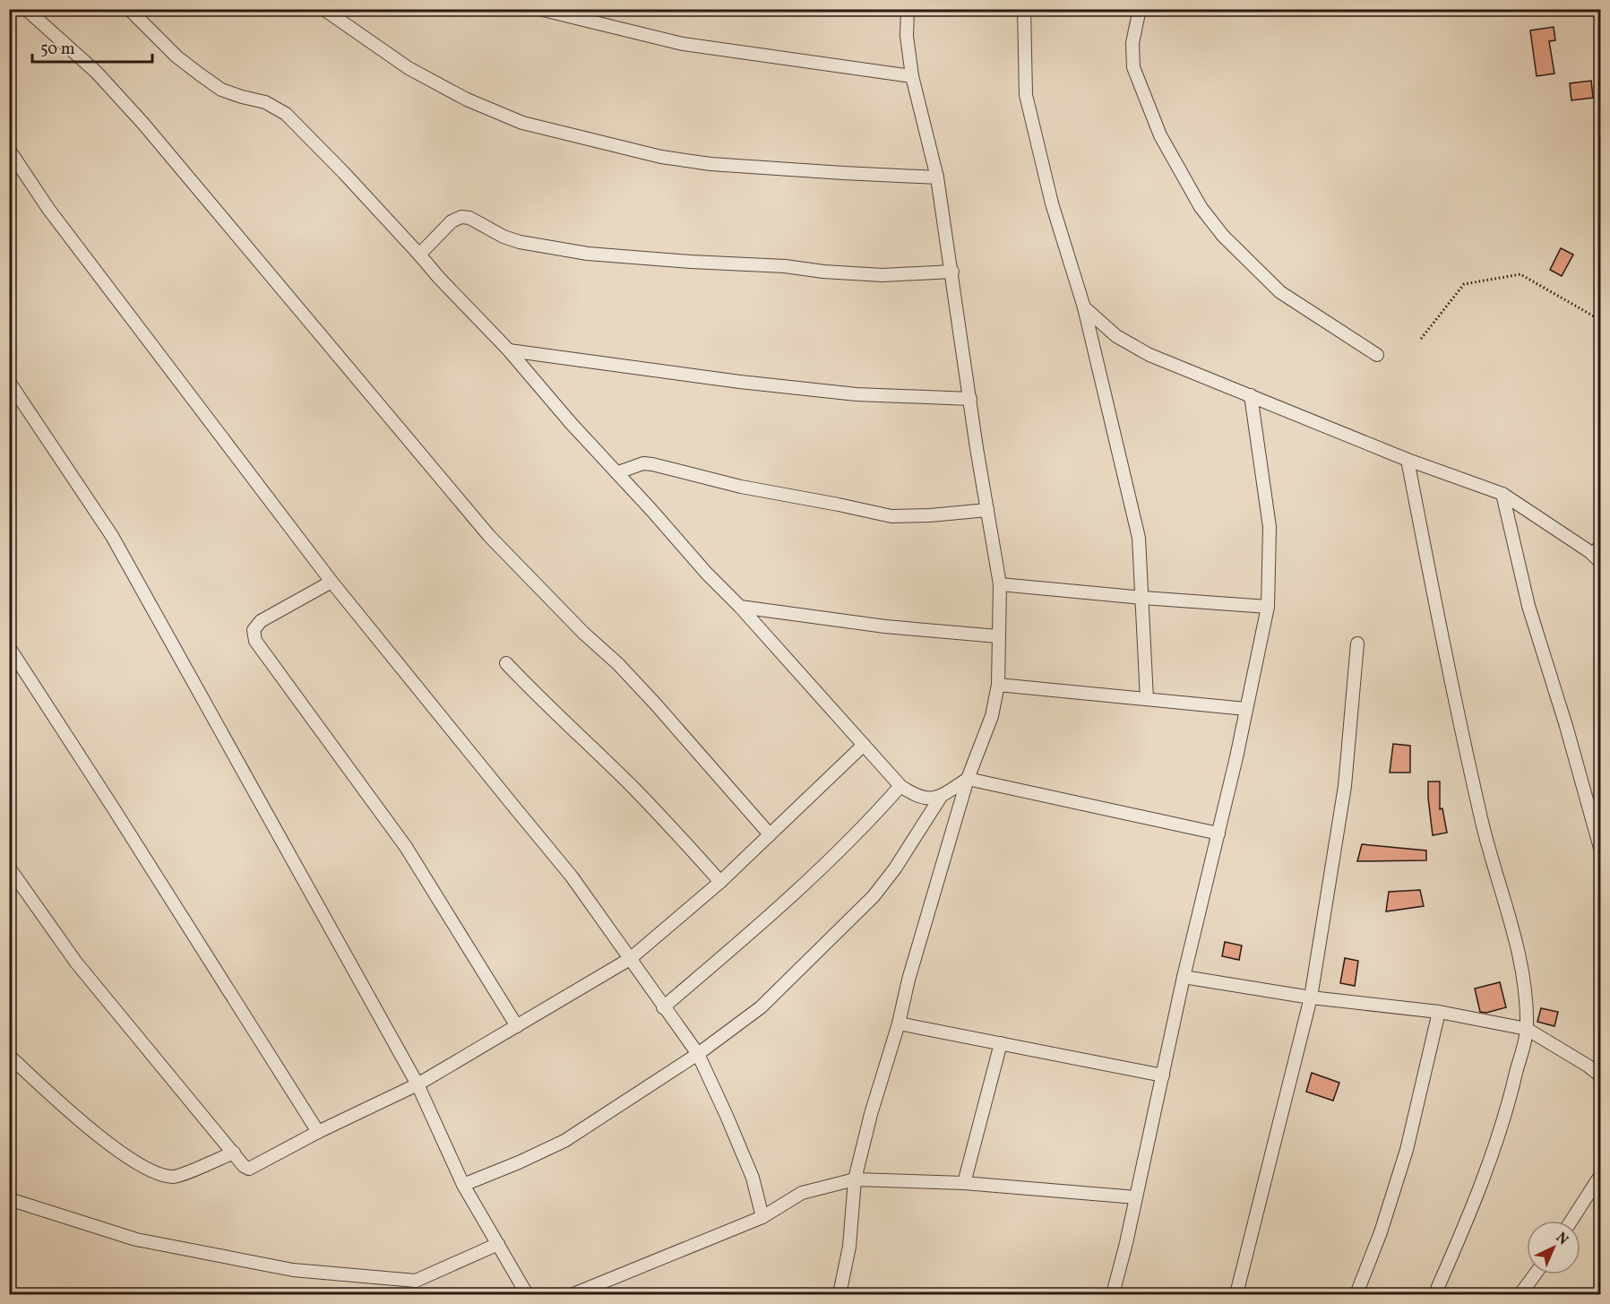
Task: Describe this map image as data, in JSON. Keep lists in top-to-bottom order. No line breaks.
{"scale_bar":"50 m","north":"top right"}
